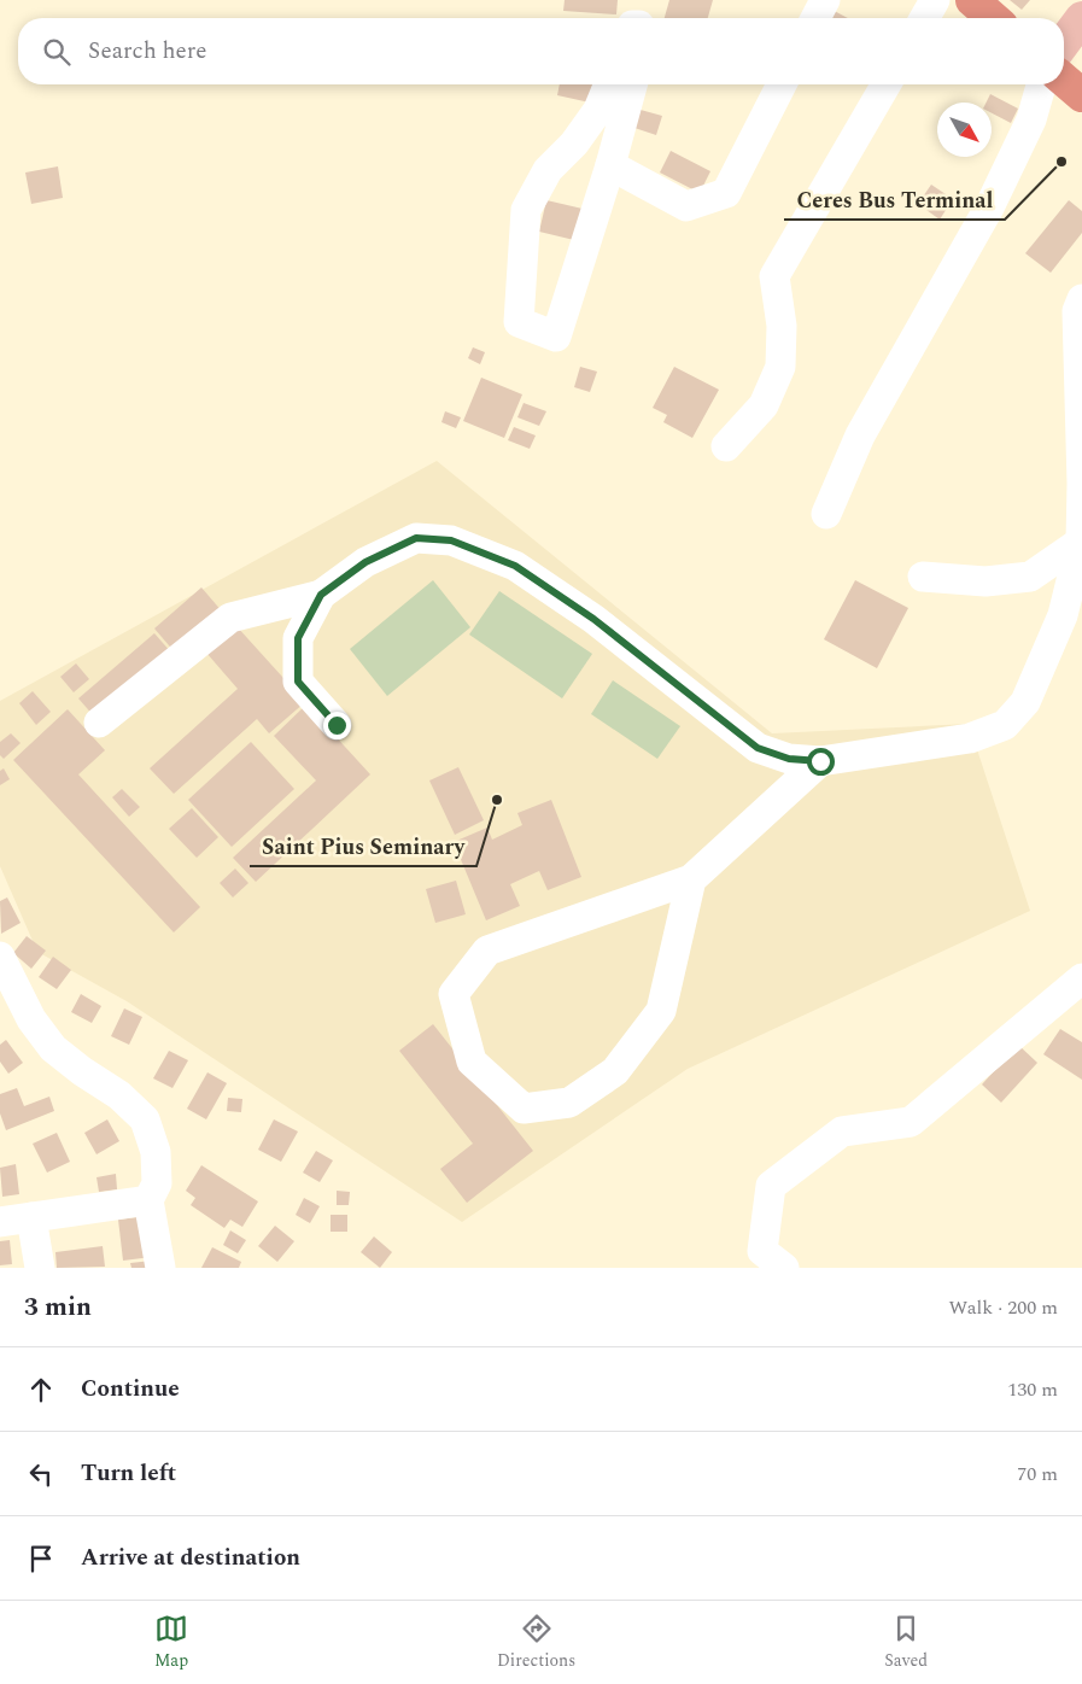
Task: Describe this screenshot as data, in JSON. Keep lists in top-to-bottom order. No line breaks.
{"places":["Ceres Bus Terminal","Saint Pius Seminary"],"north":"bottom right","page":{"search":"Search here","heading":["3 min","Walk · 200 m"],"list":[["Continue","130 m"],["Turn left","70 m"],"Arrive at destination"],"nav":["Map","Directions","Saved"]}}
